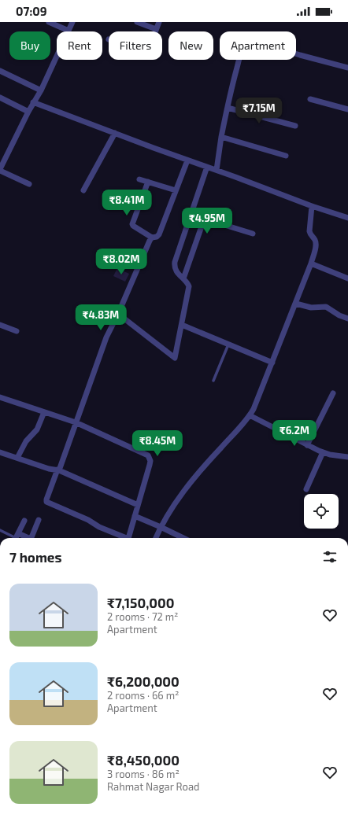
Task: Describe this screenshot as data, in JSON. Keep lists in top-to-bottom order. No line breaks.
{"page":{"status":"07:09","chip":["Buy","Rent","Filters","New","Apartment"],"price":["₹7.15M","₹8.41M","₹4.95M","₹8.02M","₹4.83M","₹6.2M","₹8.45M"],"heading":"7 homes","list":[{"name":"₹7,150,000","note":"2 rooms · 72 m² · Apartment"},{"name":"₹6,200,000","note":"2 rooms · 66 m² · Apartment"},{"name":"₹8,450,000","note":"3 rooms · 86 m² · Rahmat Nagar Road"}]}}
